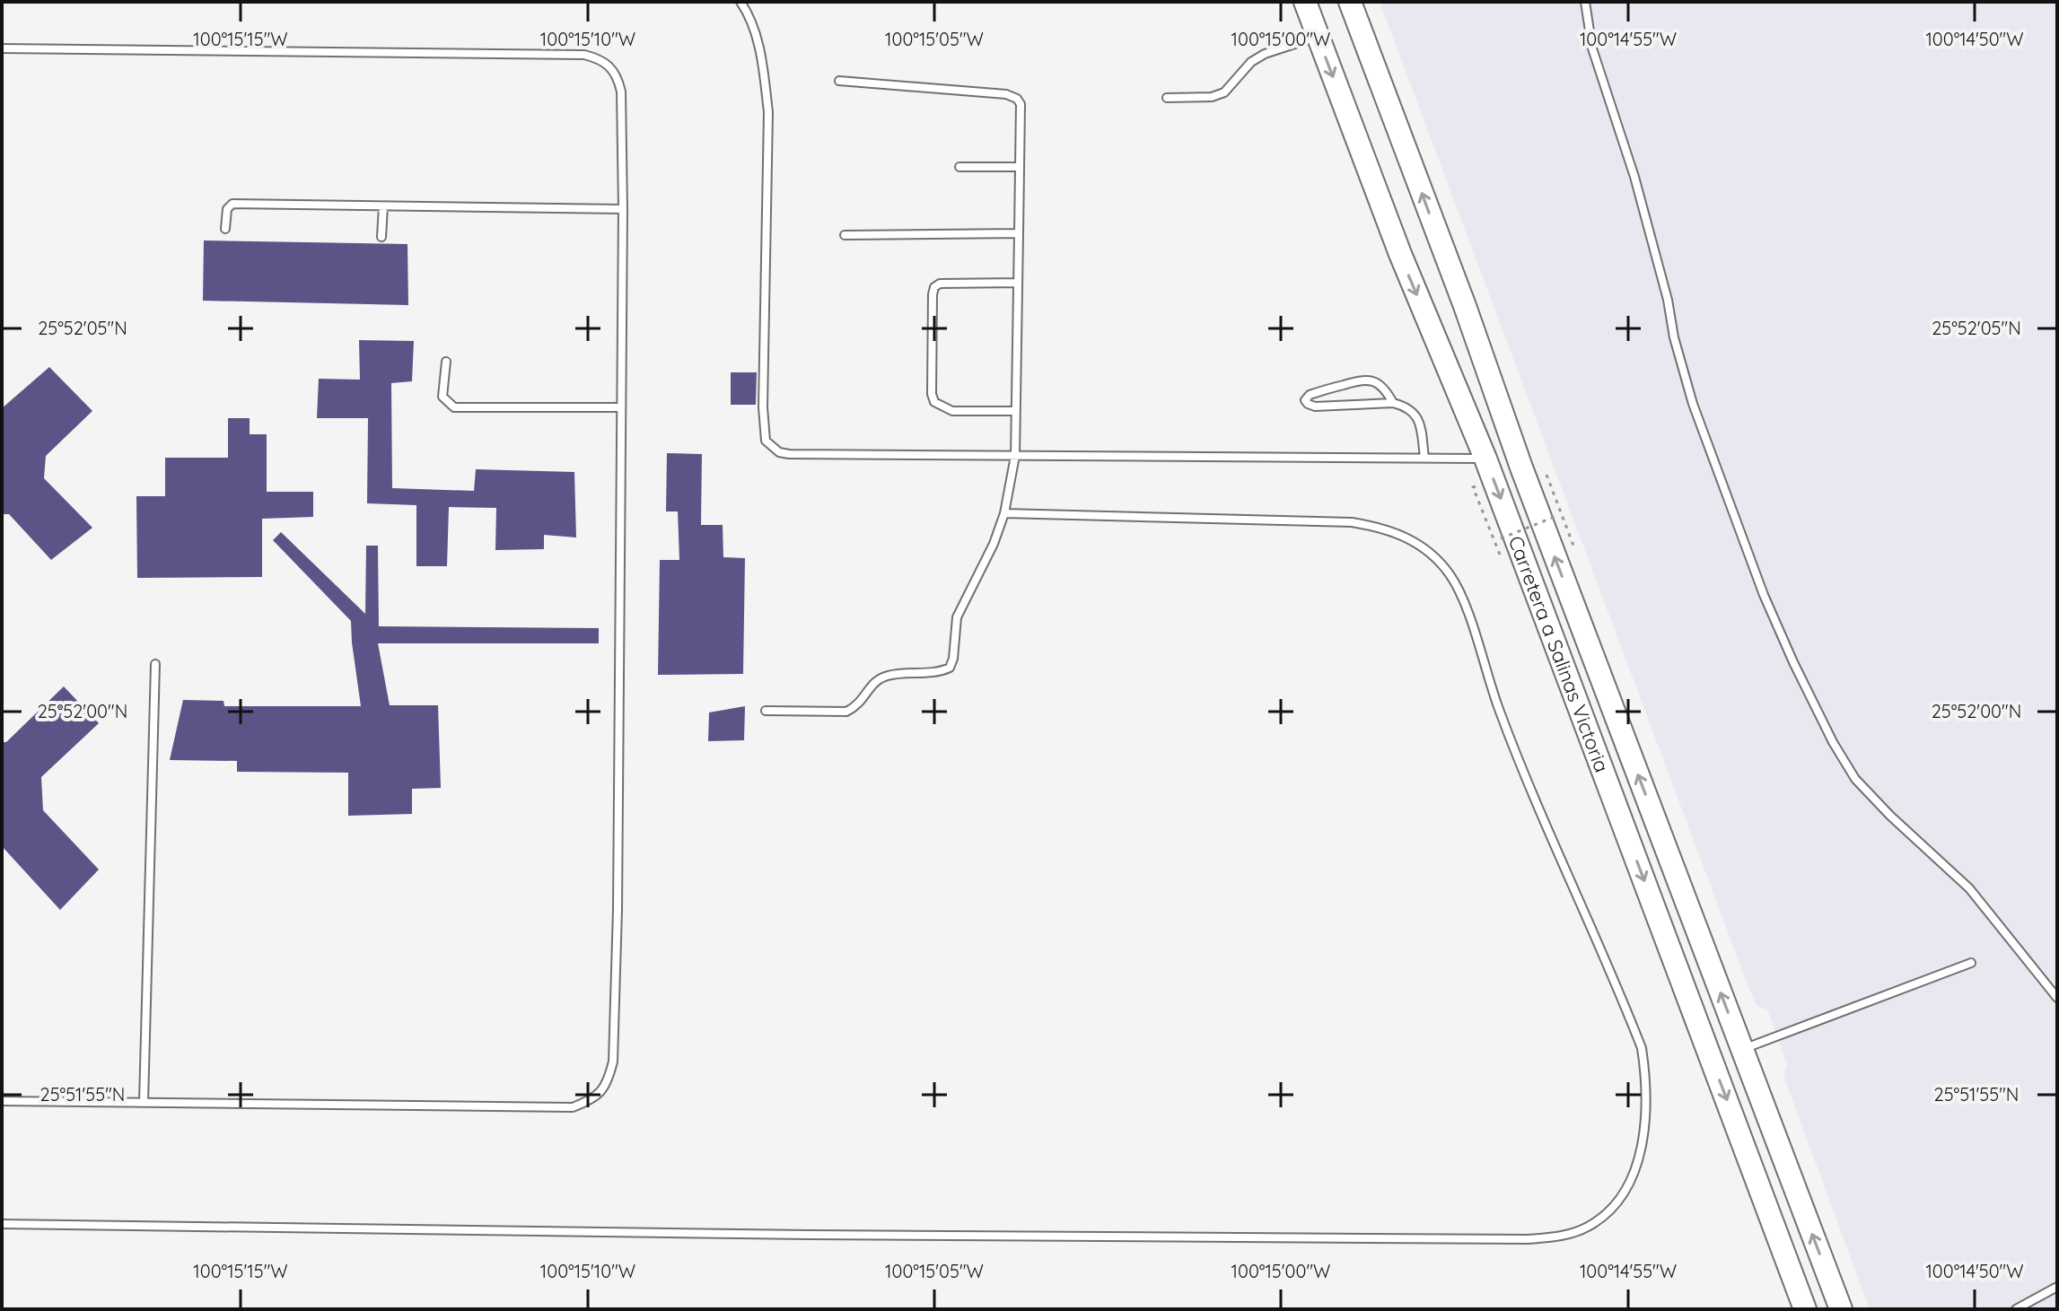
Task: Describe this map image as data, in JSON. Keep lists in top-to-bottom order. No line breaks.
{"streets":{"main road":["Carretera a Salinas Victoria"]},"coordinates":["100°15'15\"W","100°15'10\"W","100°15'05\"W","100°15'00\"W","100°14'55\"W","100°14'50\"W","25°52'05\"N","25°52'00\"N","25°51'55\"N"]}
